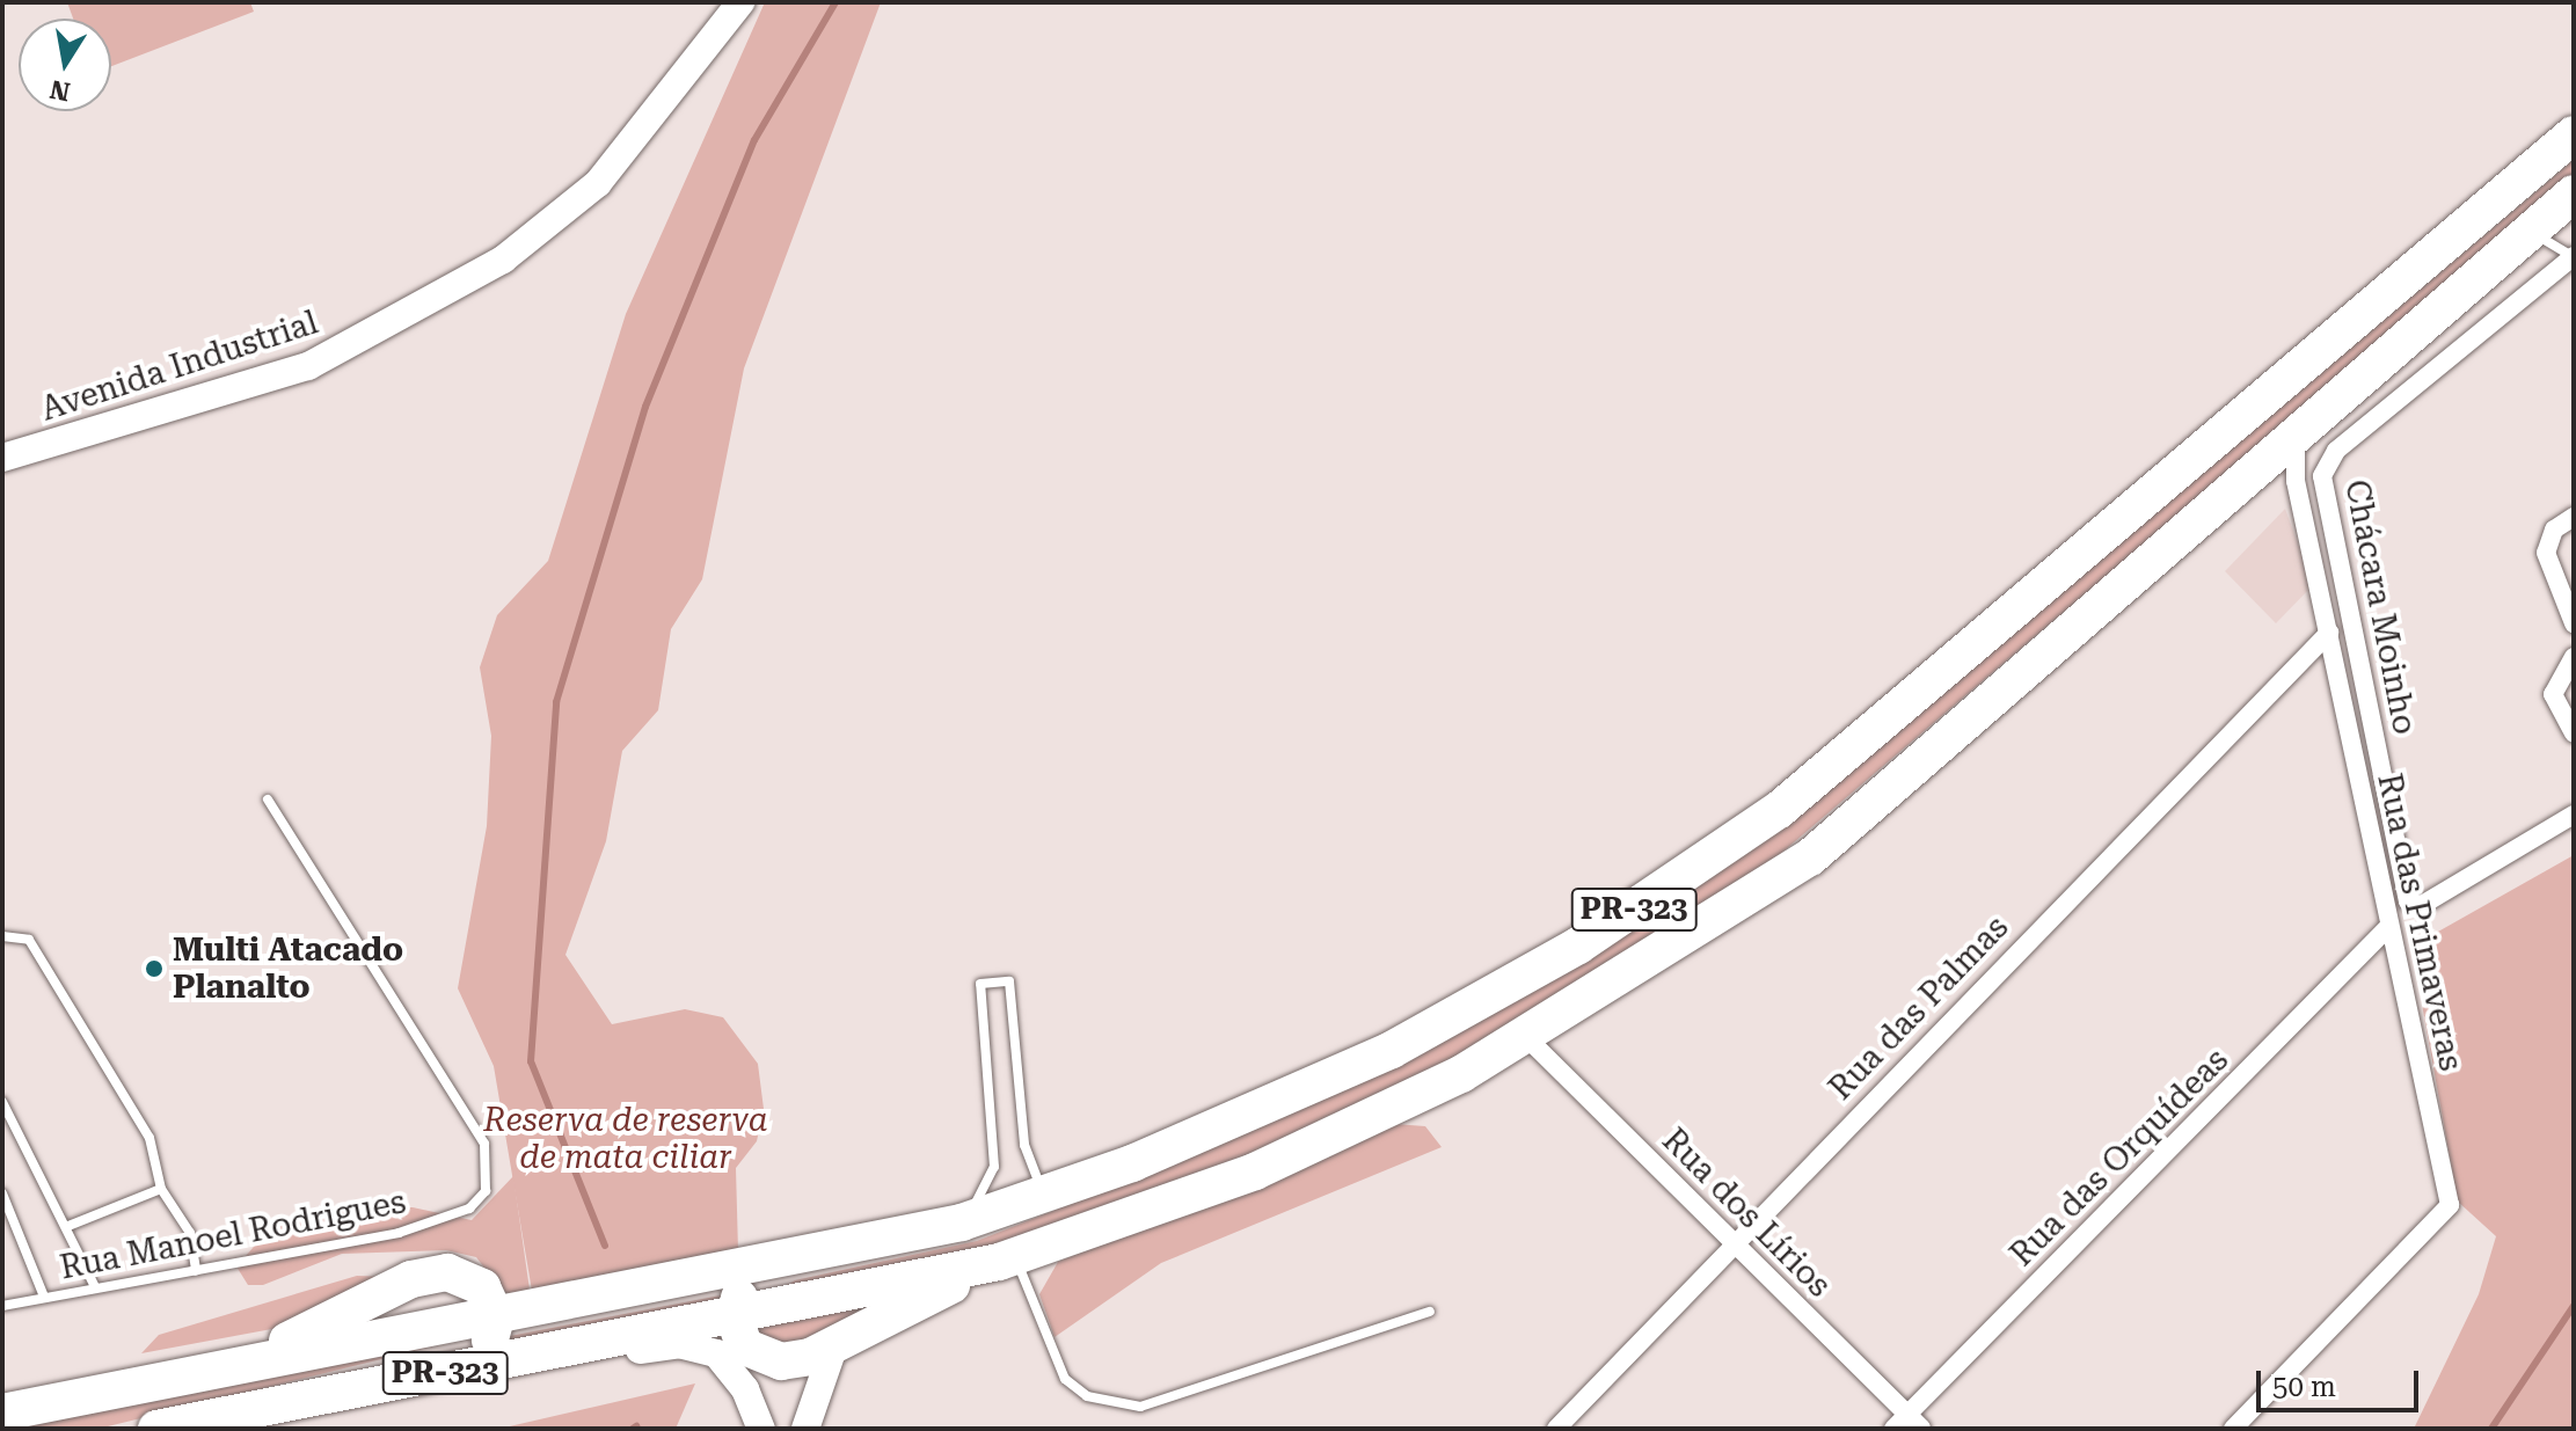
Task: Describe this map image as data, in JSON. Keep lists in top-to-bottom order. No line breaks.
{"streets":{"highway":["PR-323"],"street":["Avenida Industrial","Chácara Moinho","Rua das Primaveras","Rua das Palmas","Rua das Orquídeas","Rua dos Lírios"],"lane":["Rua Manoel Rodrigues"]},"crossings":[["PR-323","Rua das Primaveras"],["PR-323","Rua dos Lírios"],["Rua das Primaveras","Rua das Palmas"],["Rua das Primaveras","Rua das Orquídeas"],["Rua das Palmas","Rua dos Lírios"],["Rua das Orquídeas","Rua dos Lírios"]],"parks":["Reserva de reserva de mata ciliar"],"places":["Multi Atacado Planalto"],"scale_bar":"50 m","north":"bottom"}
